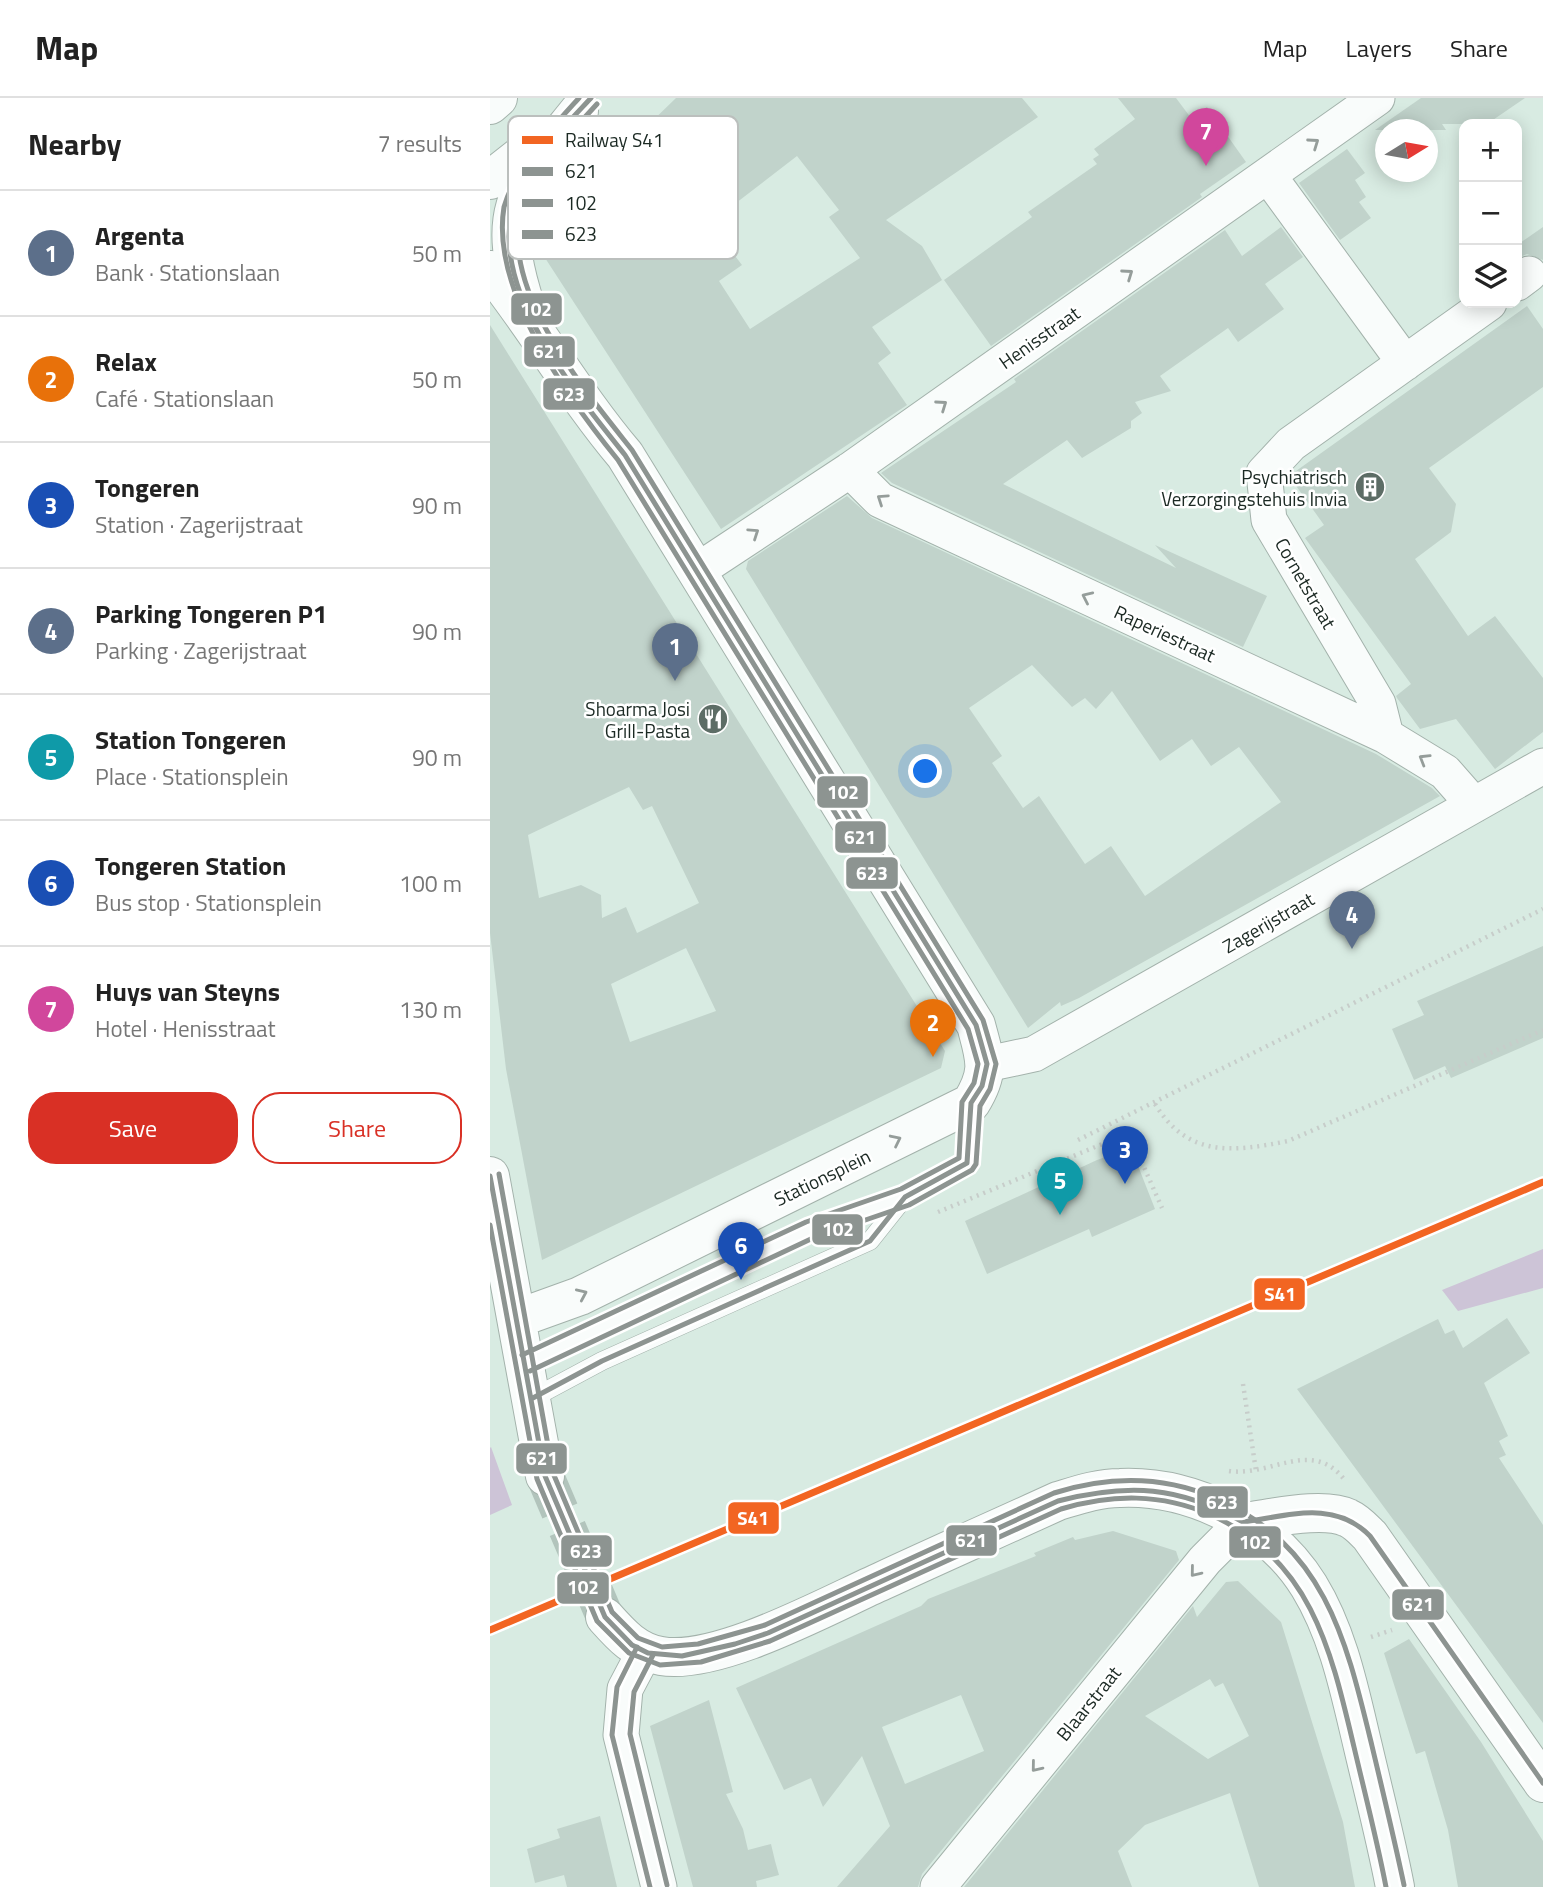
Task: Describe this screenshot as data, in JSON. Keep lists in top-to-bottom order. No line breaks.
{"streets":{"main road":["Stationsplein"],"street":["Henisstraat","Cornetstraat","Raperiestraat","Zagerijstraat","Blaarstraat"]},"crossings":[["Henisstraat","Raperiestraat"],["Cornetstraat","Raperiestraat"],["Raperiestraat","Zagerijstraat"]],"one_way":["Henisstraat","Raperiestraat","Stationsplein","Blaarstraat"],"places":{"building":["Psychiatrisch Verzorgingstehuis Invia"],"restaurant":["Shoarma Josi Grill-Pasta"]},"lines":["transit line 621","transit line 623","transit line 102","rail line S41"],"legend":["Railway S41","621","102","623"],"north":"right","page":{"header":"Map","nav":["Map","Layers","Share"],"heading":["Nearby","7 results"],"pins":["7","1","4","2","3","5","6"],"map_buttons":["+","−"],"list":[{"mark":"1","name":"Argenta","note":"Bank · Stationslaan","value":"50 m"},{"mark":"2","name":"Relax","note":"Café · Stationslaan","value":"50 m"},{"mark":"3","name":"Tongeren","note":"Station · Zagerijstraat","value":"90 m"},{"mark":"4","name":"Parking Tongeren P1","note":"Parking · Zagerijstraat","value":"90 m"},{"mark":"5","name":"Station Tongeren","note":"Place · Stationsplein","value":"90 m"},{"mark":"6","name":"Tongeren Station","note":"Bus stop · Stationsplein","value":"100 m"},{"mark":"7","name":"Huys van Steyns","note":"Hotel · Henisstraat","value":"130 m"}],"buttons":["Save","Share"]}}
